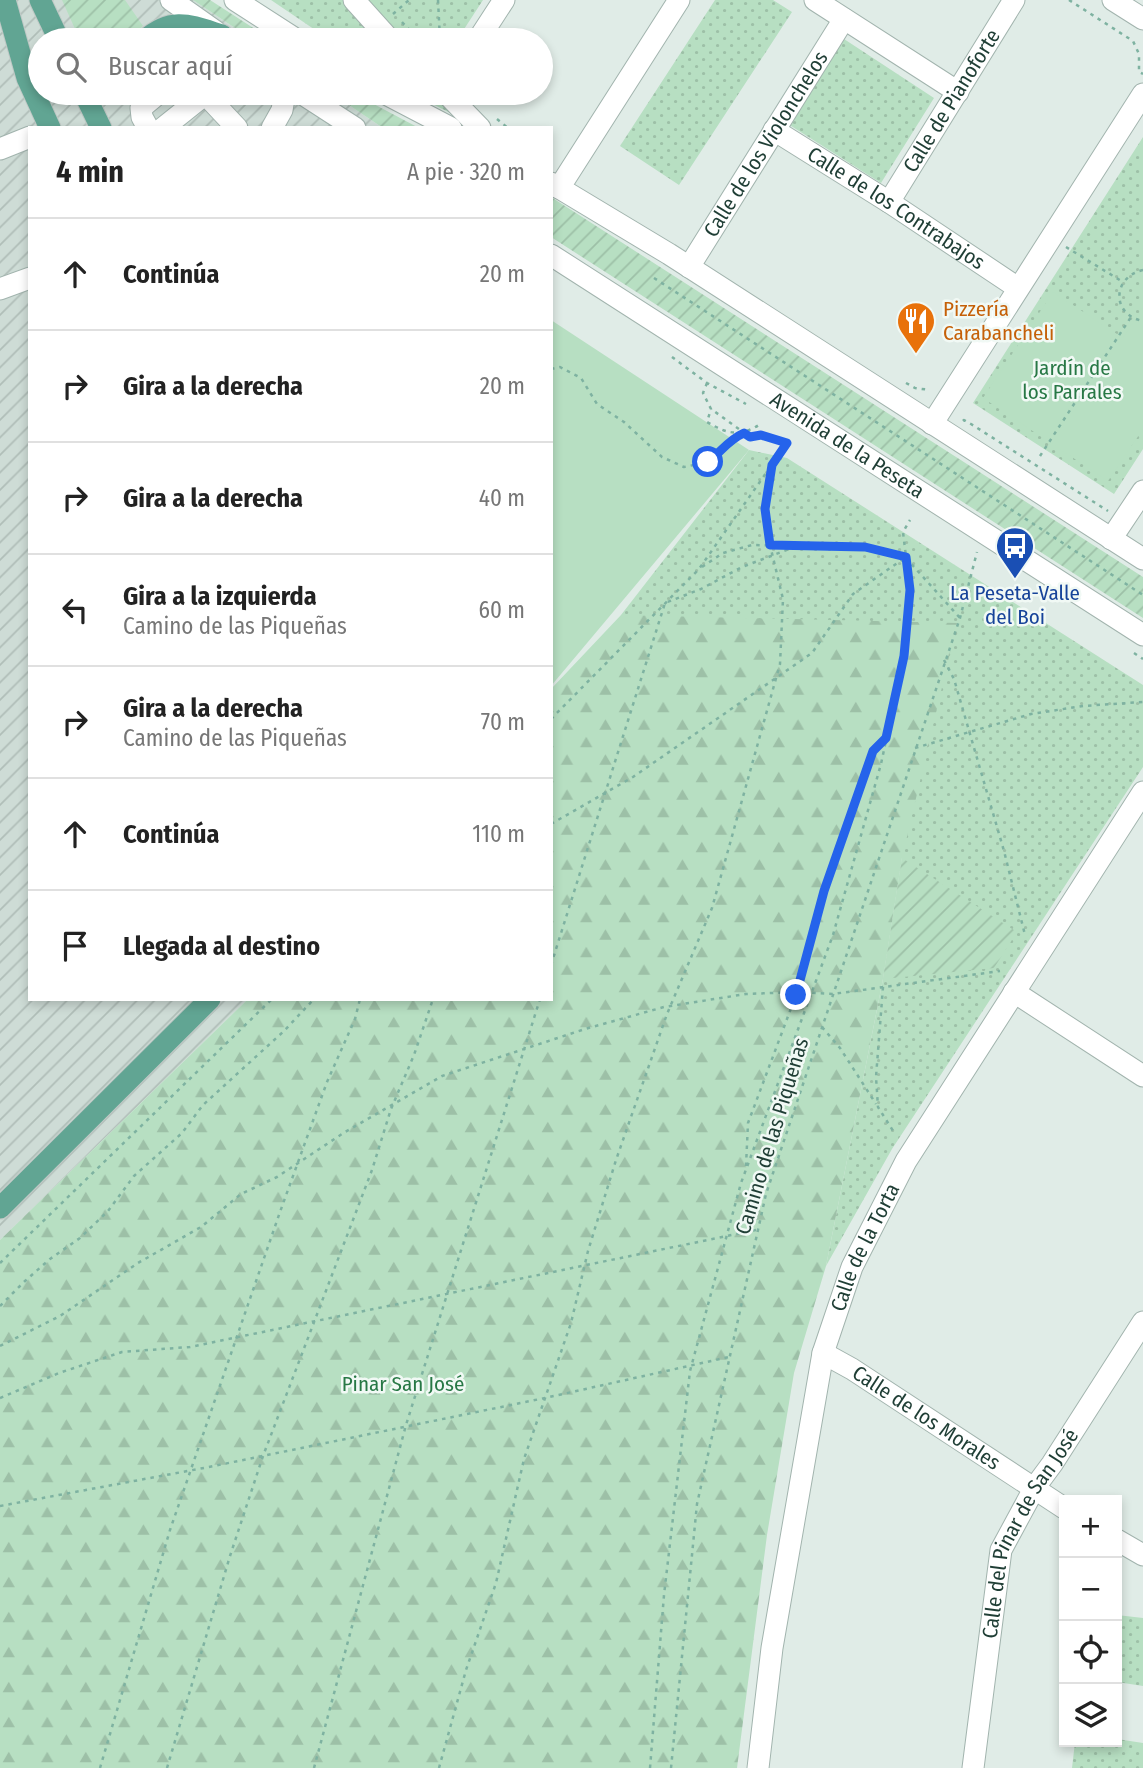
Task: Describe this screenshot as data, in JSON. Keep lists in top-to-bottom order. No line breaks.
{"streets":{"street":["Calle de Pianoforte","Calle de los Violonchelos","Calle de los Contrabajos","Avenida de la Peseta","Calle de la Torta","Calle de los Morales","Calle del Pinar de San José"],"path":["Camino de las Piqueñas"]},"crossings":[["Calle de Pianoforte","Calle de los Contrabajos"],["Calle de los Violonchelos","Calle de los Contrabajos"],["Avenida de la Peseta","Camino de las Piqueñas"],["Calle de la Torta","Calle de los Morales"],["Calle de los Morales","Calle del Pinar de San José"]],"parks":["Jardín de los Parrales","Pinar San José"],"places":{"restaurant":["Pizzería Carabancheli"],"bus stop":["La Peseta-Valle del Boi"]},"page":{"search":"Buscar aquí","heading":["4 min","A pie · 320 m"],"list":[["Continúa","20 m"],["Gira a la derecha","20 m"],["Gira a la derecha","40 m"],["Gira a la izquierda","Camino de las Piqueñas","60 m"],["Gira a la derecha","Camino de las Piqueñas","70 m"],["Continúa","110 m"],"Llegada al destino"],"map_buttons":["+","−"]}}
